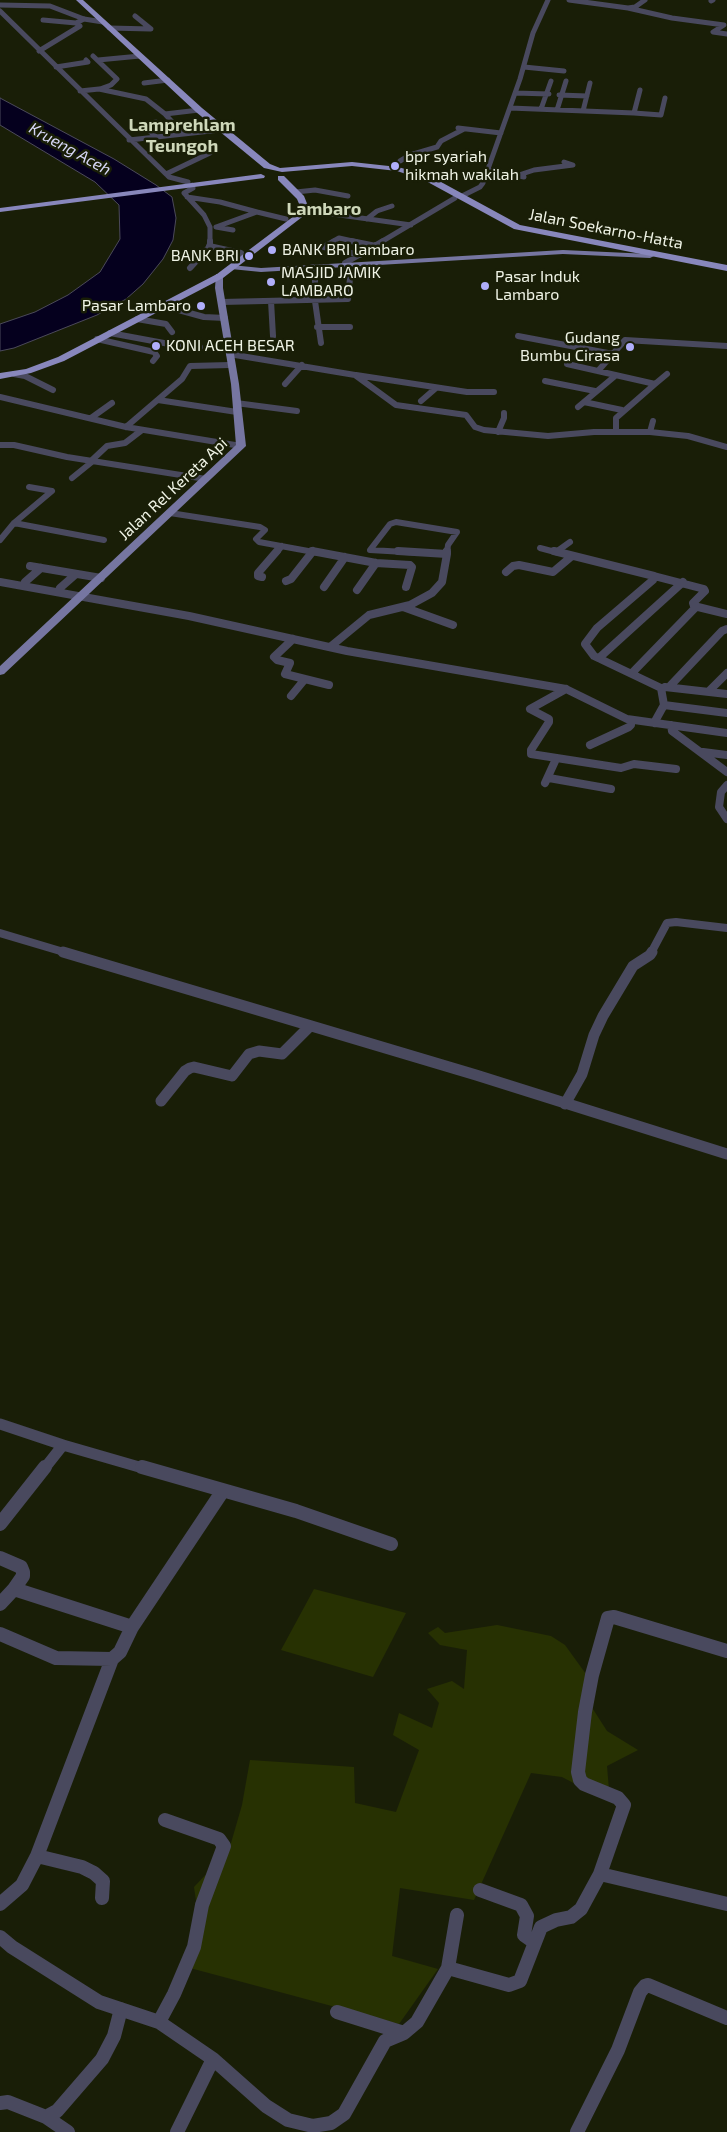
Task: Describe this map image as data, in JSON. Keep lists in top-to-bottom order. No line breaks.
{"streets":{"highway":["Jalan Soekarno-Hatta"],"main road":["Jalan Rel Kereta Api"]},"districts":["Lamprehlam Teungoh","Lambaro"],"water":["Krueng Aceh"],"places":["bpr syariah hikmah wakilah","BANK BRI lambaro","BANK BRI","MASJID JAMIK LAMBARO","Pasar Induk Lambaro","Pasar Lambaro","KONI ACEH BESAR","Gudang Bumbu Cirasa"]}
